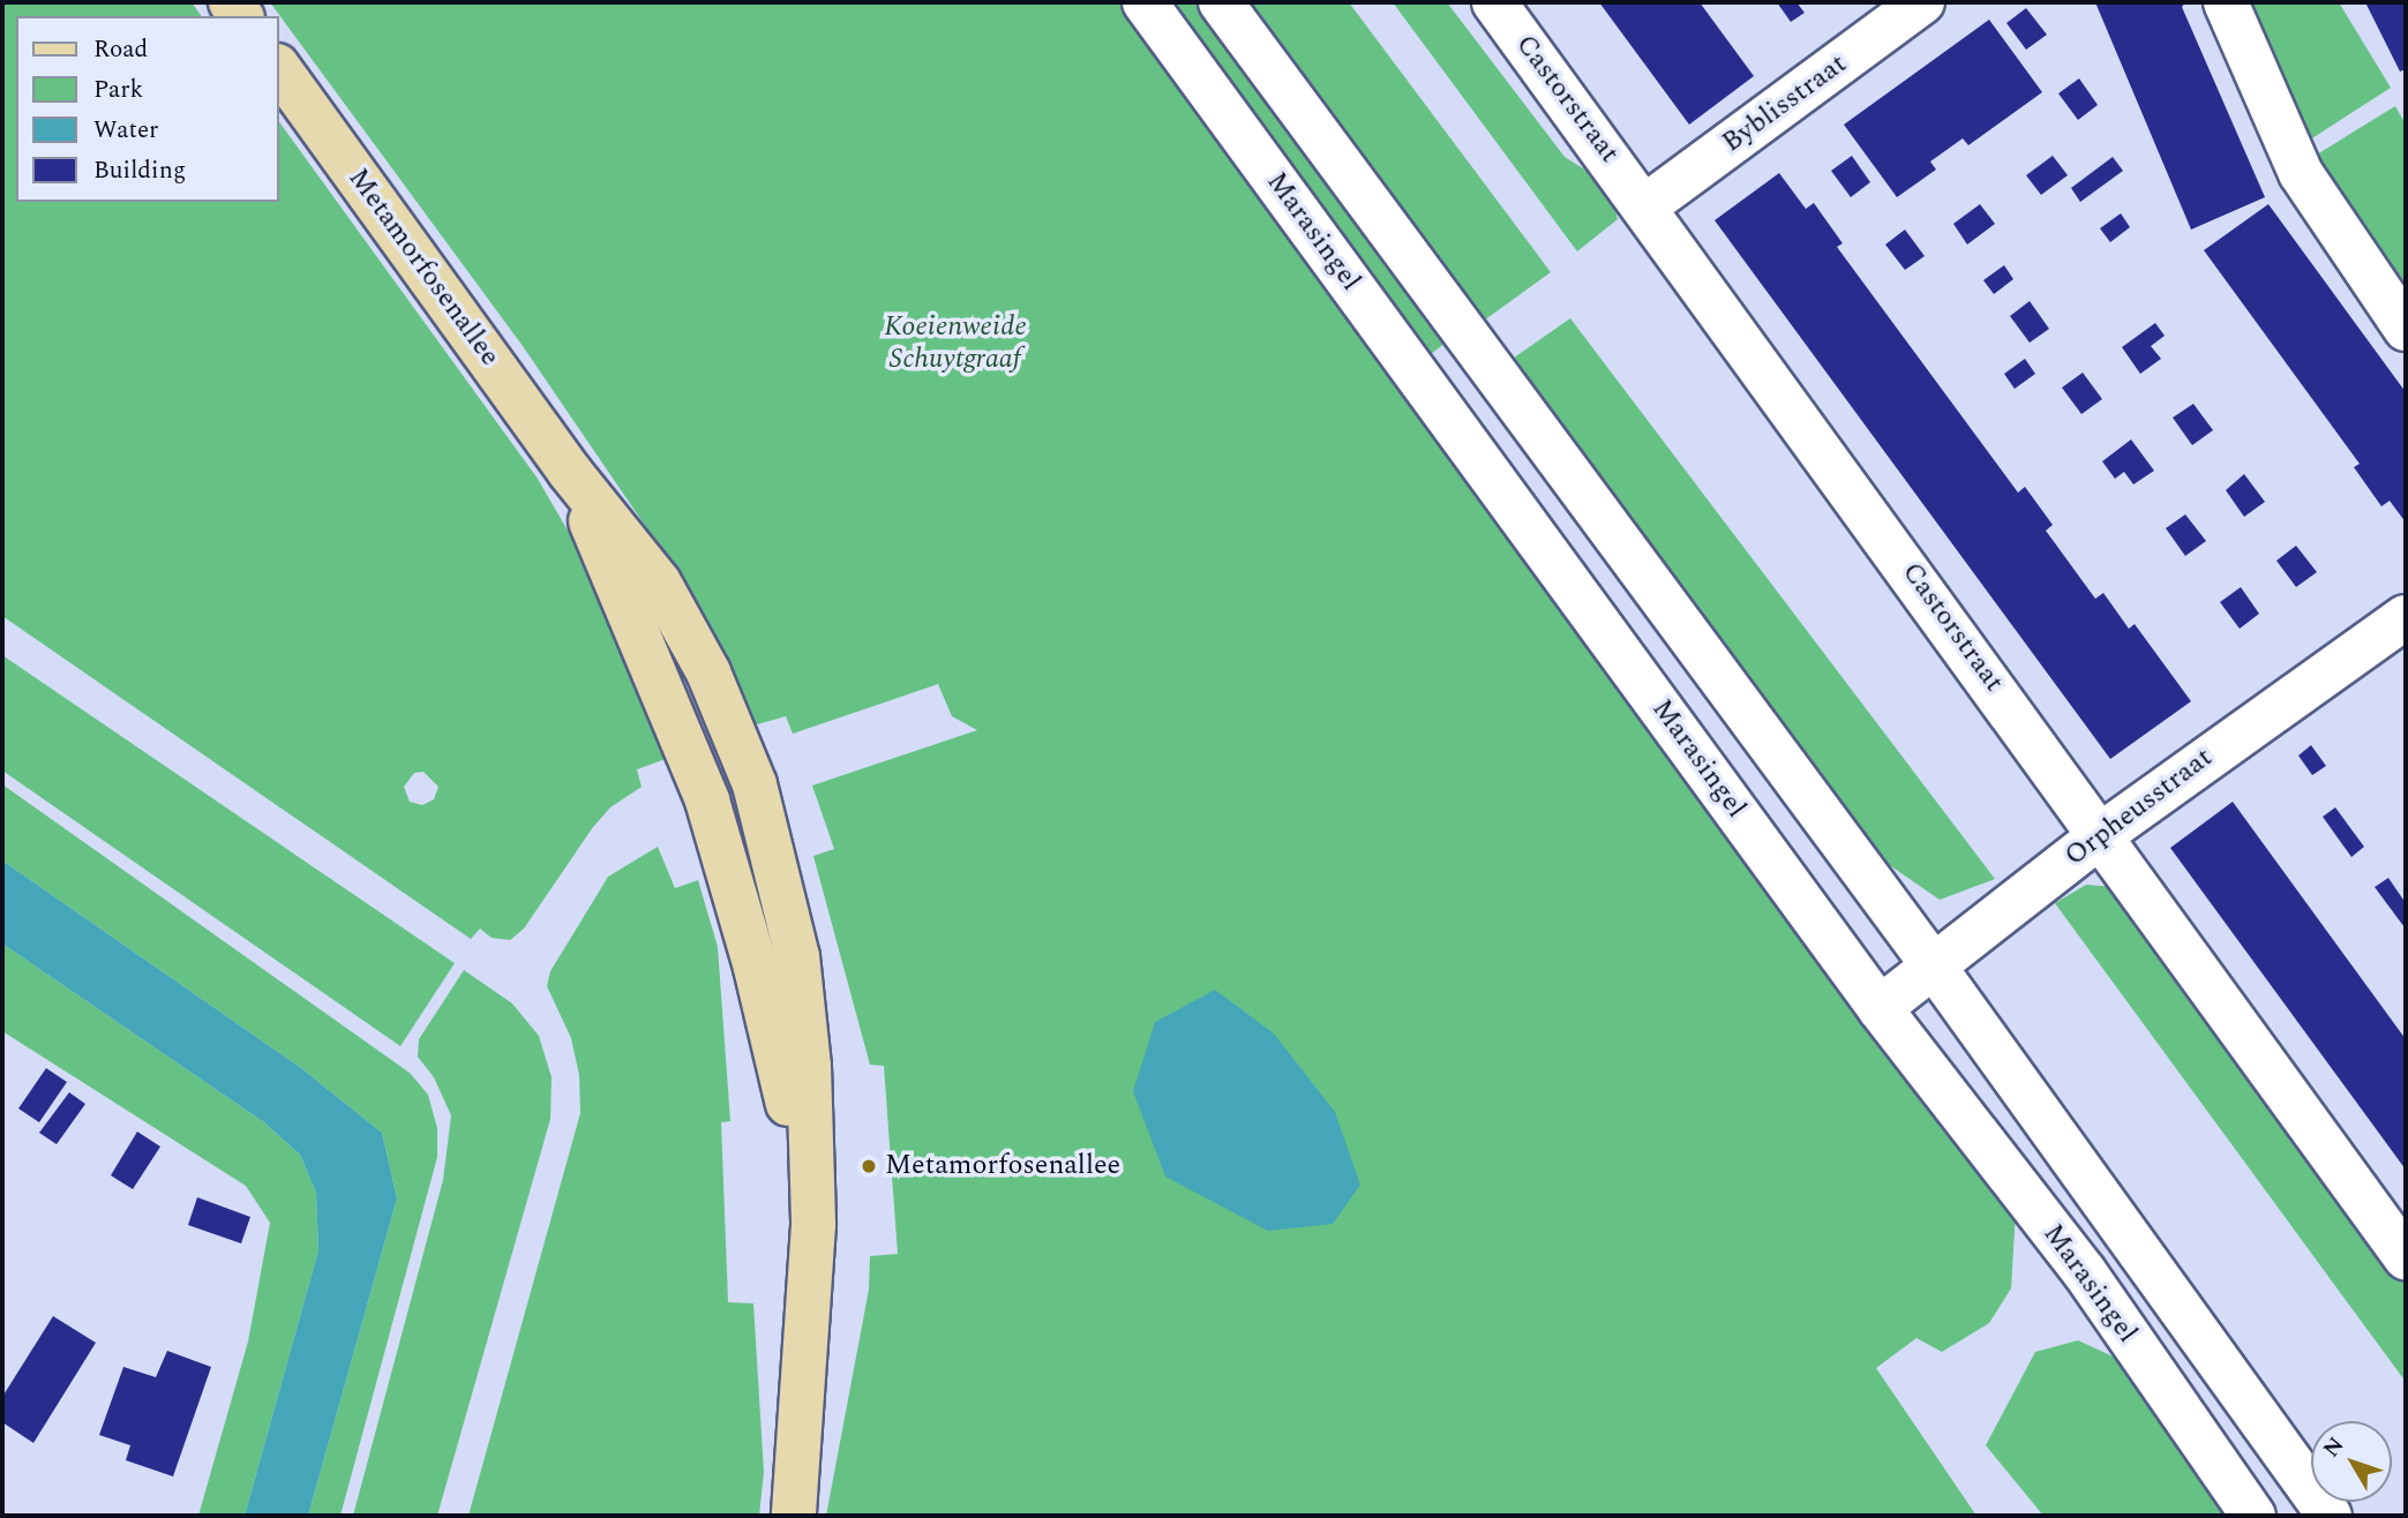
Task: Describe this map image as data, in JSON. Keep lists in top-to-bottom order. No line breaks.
{"streets":{"main road":["Metamorfosenallee"],"street":["Castorstraat","Byblisstraat","Marasingel","Orpheusstraat"]},"crossings":[["Castorstraat","Byblisstraat"],["Castorstraat","Orpheusstraat"],["Marasingel","Orpheusstraat"]],"parks":["Koeienweide Schuytgraaf"],"places":["Metamorfosenallee"],"legend":["Road","Park","Water","Building"],"north":"top left"}
